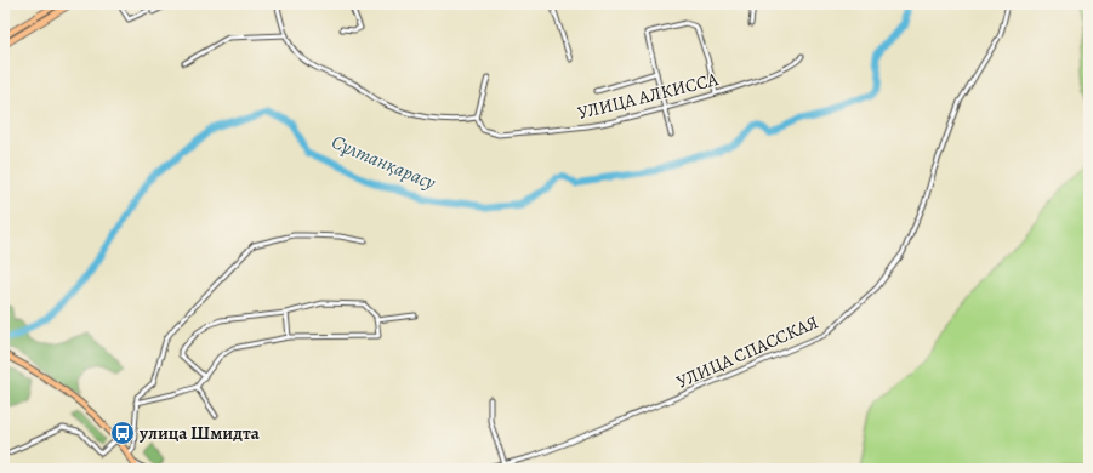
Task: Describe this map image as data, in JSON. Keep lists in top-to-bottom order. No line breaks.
{"streets":{"street":["УЛИЦА АЛКИССА","УЛИЦА СПАССКАЯ"]},"water":["Сұлтанқарасу"],"places":{"bus stop":["улица Шмидта"]}}
